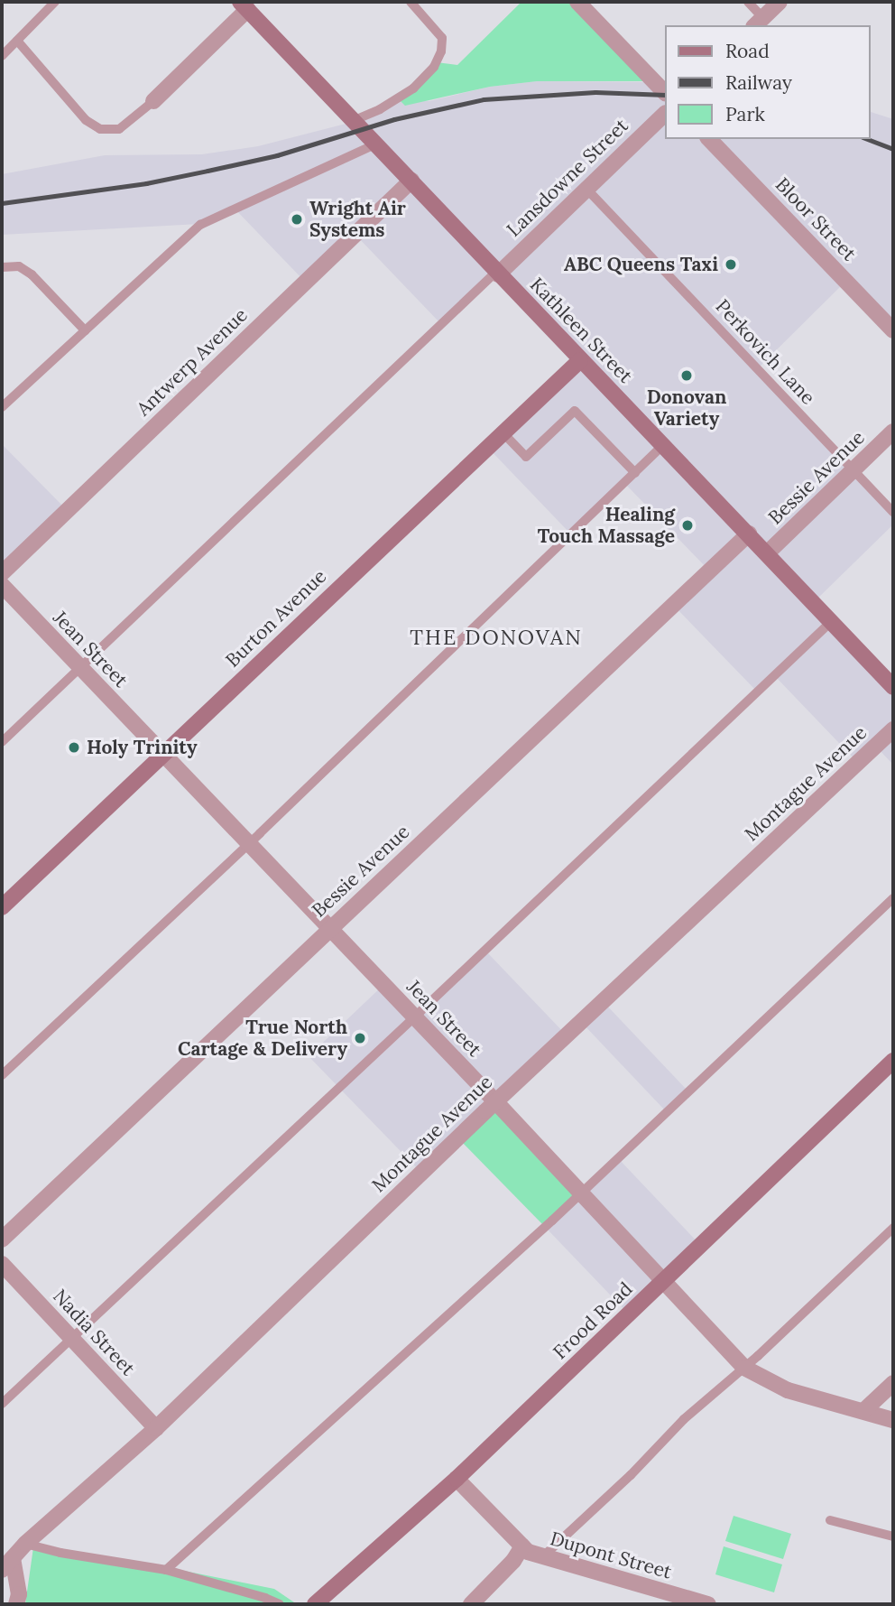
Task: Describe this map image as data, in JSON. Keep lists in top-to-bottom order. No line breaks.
{"streets":{"street":["Lansdowne Street","Bloor Street","Kathleen Street","Antwerp Avenue","Bessie Avenue","Burton Avenue","Jean Street","Montague Avenue","Frood Road","Nadia Street","Dupont Street"],"lane":["Perkovich Lane"]},"crossings":[["Lansdowne Street","Kathleen Street"],["Lansdowne Street","Perkovich Lane"],["Kathleen Street","Antwerp Avenue"],["Kathleen Street","Bessie Avenue"],["Kathleen Street","Burton Avenue"],["Perkovich Lane","Bessie Avenue"],["Bessie Avenue","Jean Street"],["Burton Avenue","Jean Street"],["Jean Street","Montague Avenue"],["Jean Street","Frood Road"],["Montague Avenue","Nadia Street"],["Frood Road","Dupont Street"]],"districts":["THE DONOVAN"],"places":["Wright Air Systems","ABC Queens Taxi","Donovan Variety","Healing Touch Massage","Holy Trinity","True North Cartage & Delivery"],"legend":["Road","Railway","Park"]}
